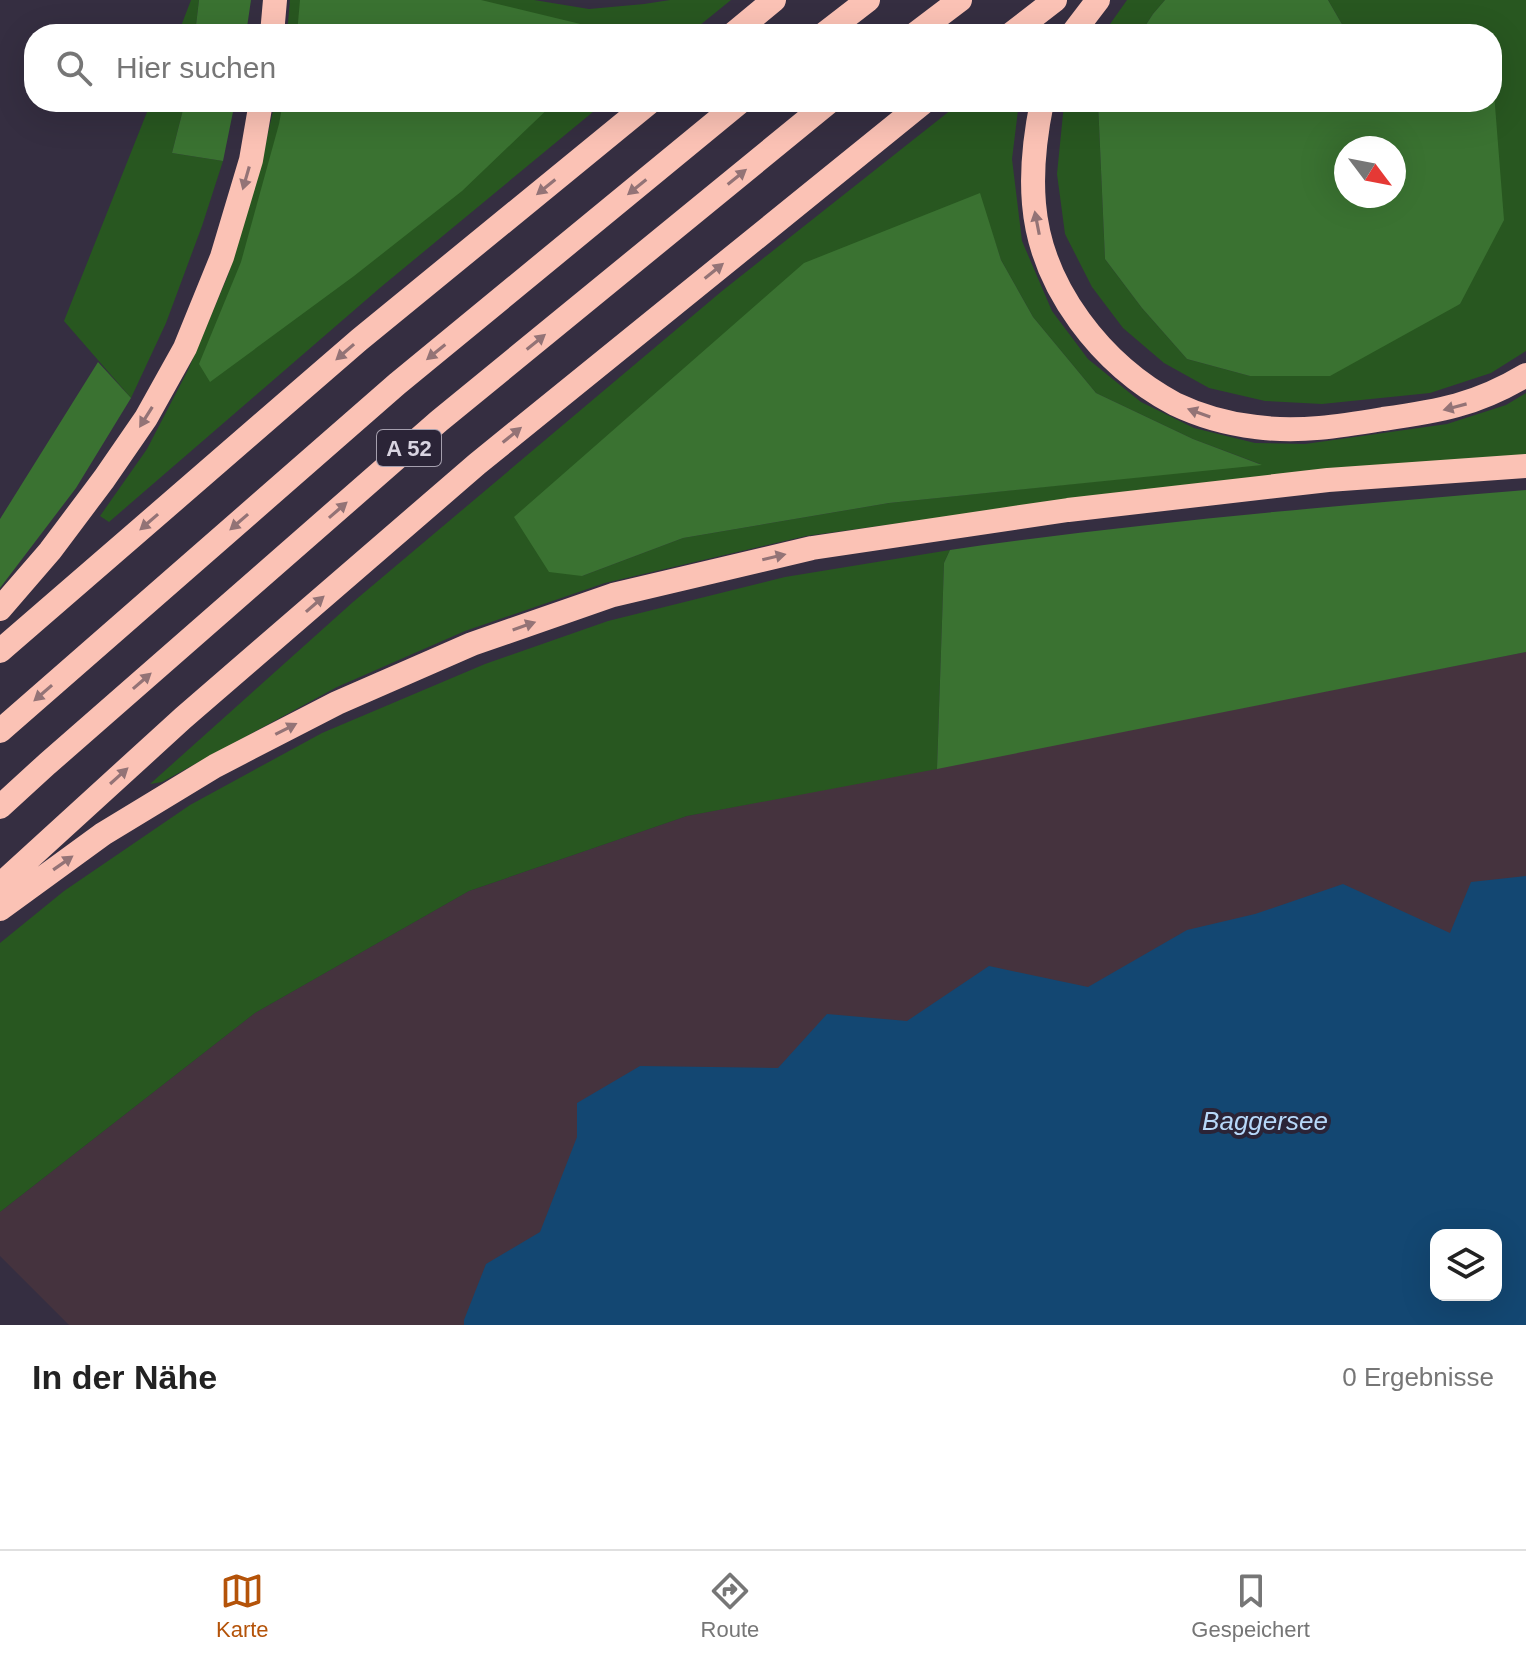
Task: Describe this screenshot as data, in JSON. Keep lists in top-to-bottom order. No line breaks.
{"streets":{"highway":["A 52"]},"water":["Baggersee"],"north":"bottom right","page":{"search":"Hier suchen","heading":["In der Nähe","0 Ergebnisse"],"nav":["Karte","Route","Gespeichert"]}}
